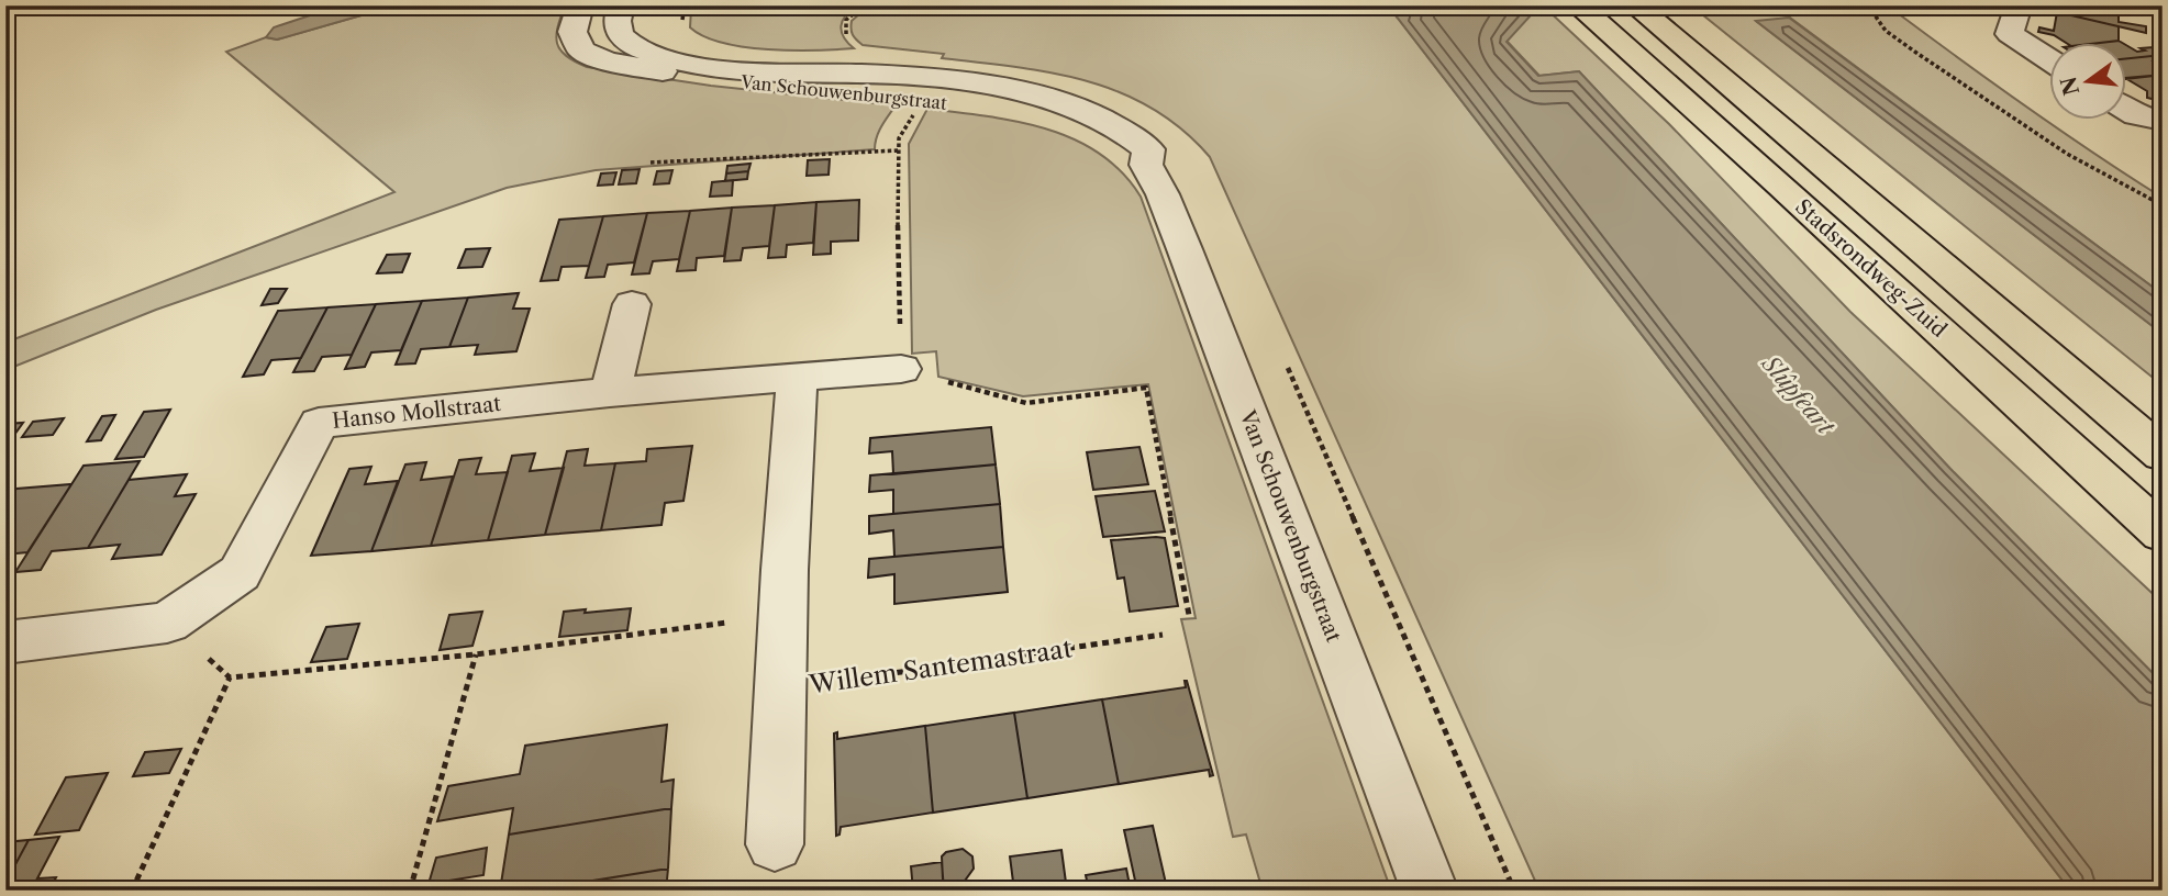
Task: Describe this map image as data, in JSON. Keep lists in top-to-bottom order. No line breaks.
{"streets":{"highway":["Stadsrondweg-Zuid"],"street":["Van Schouwenburgstraat","Hanso Mollstraat","Willem Santemastraat"]},"water":["Slûpfeart"],"north":"left"}
